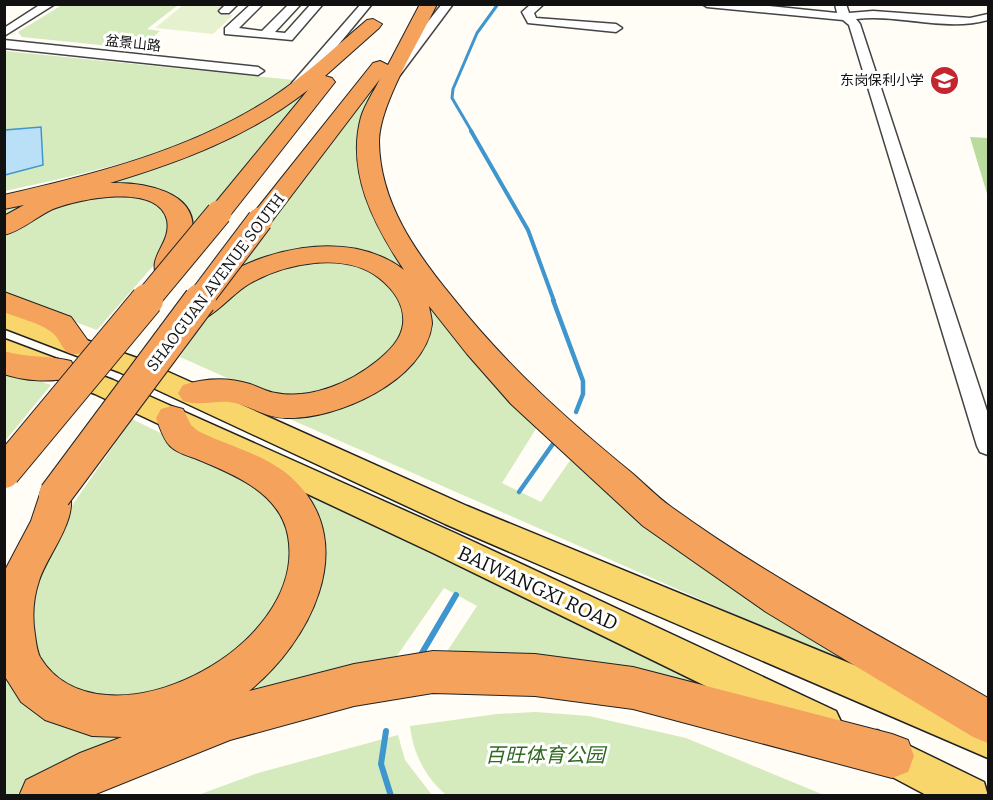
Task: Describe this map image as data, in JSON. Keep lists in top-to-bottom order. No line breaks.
{"streets":{"highway":["SHAOGUAN AVENUE SOUTH"],"main road":["BAIWANGXI ROAD"],"street":["盆景山路"]},"parks":["百旺体育公园"],"places":{"school or university":["东岗保利小学"]}}
